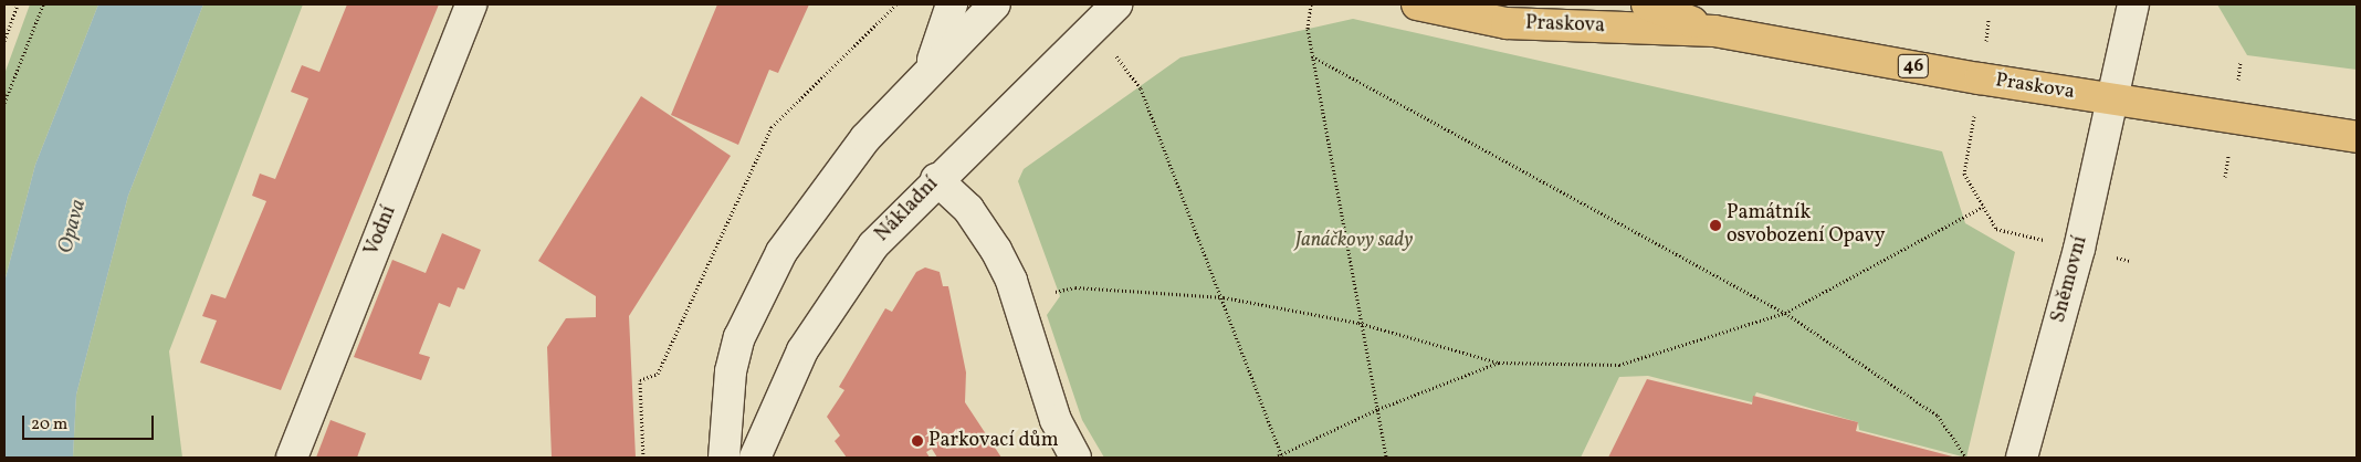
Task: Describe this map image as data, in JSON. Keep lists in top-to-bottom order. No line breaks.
{"streets":{"main road":["Praskova","46"],"street":["Nákladní","Vodní","Sněmovní"]},"crossings":[["Praskova","Sněmovní"]],"water":["Opava"],"parks":["Janáčkovy sady"],"places":["Památník osvobození Opavy","Parkovací dům"],"scale_bar":"20 m"}
